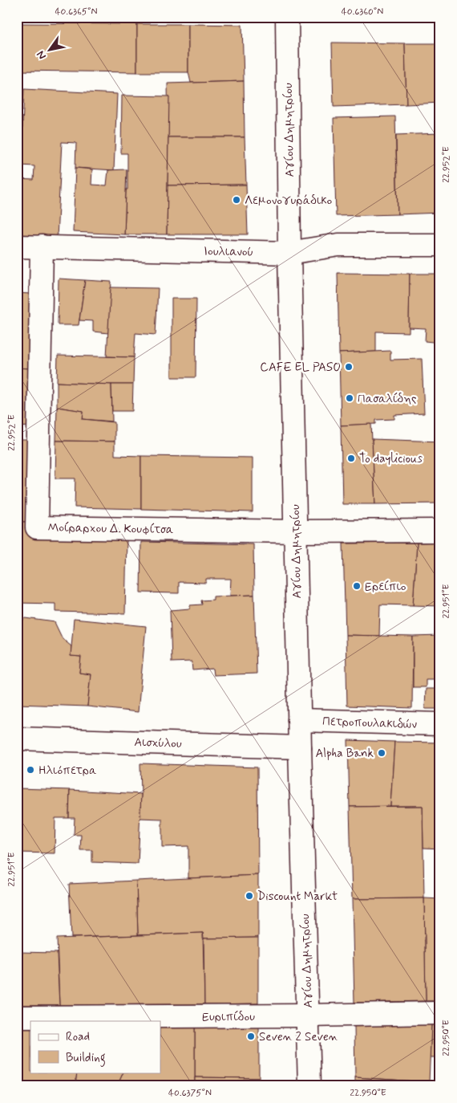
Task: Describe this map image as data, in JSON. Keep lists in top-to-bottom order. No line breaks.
{"streets":{"street":["Αγίου Δημητρίου","Ιουλιανού","Μοίραρχου Δ. Κουφίτσα","Πετροπουλακιδών","Αισχύλου","Ευριπίδου"]},"crossings":[["Αγίου Δημητρίου","Ιουλιανού"],["Αγίου Δημητρίου","Μοίραρχου Δ. Κουφίτσα"],["Αγίου Δημητρίου","Πετροπουλακιδών"],["Αγίου Δημητρίου","Αισχύλου"],["Αγίου Δημητρίου","Ευριπίδου"],["Ιουλιανού","Μοίραρχου Δ. Κουφίτσα"]],"places":["Λεμονογυράδικο","CAFE EL PASO","Πασαλίδης","To daylicious","Ερείπιο","Alpha Bank","Ηλιόπετρα","Discount Markt","Seven 2 Seven"],"legend":["Road","Building"],"north":"bottom left","coordinates":["40.6365°N","40.6360°N","22.952°E","22.951°E","22.950°E","40.6375°N"]}
